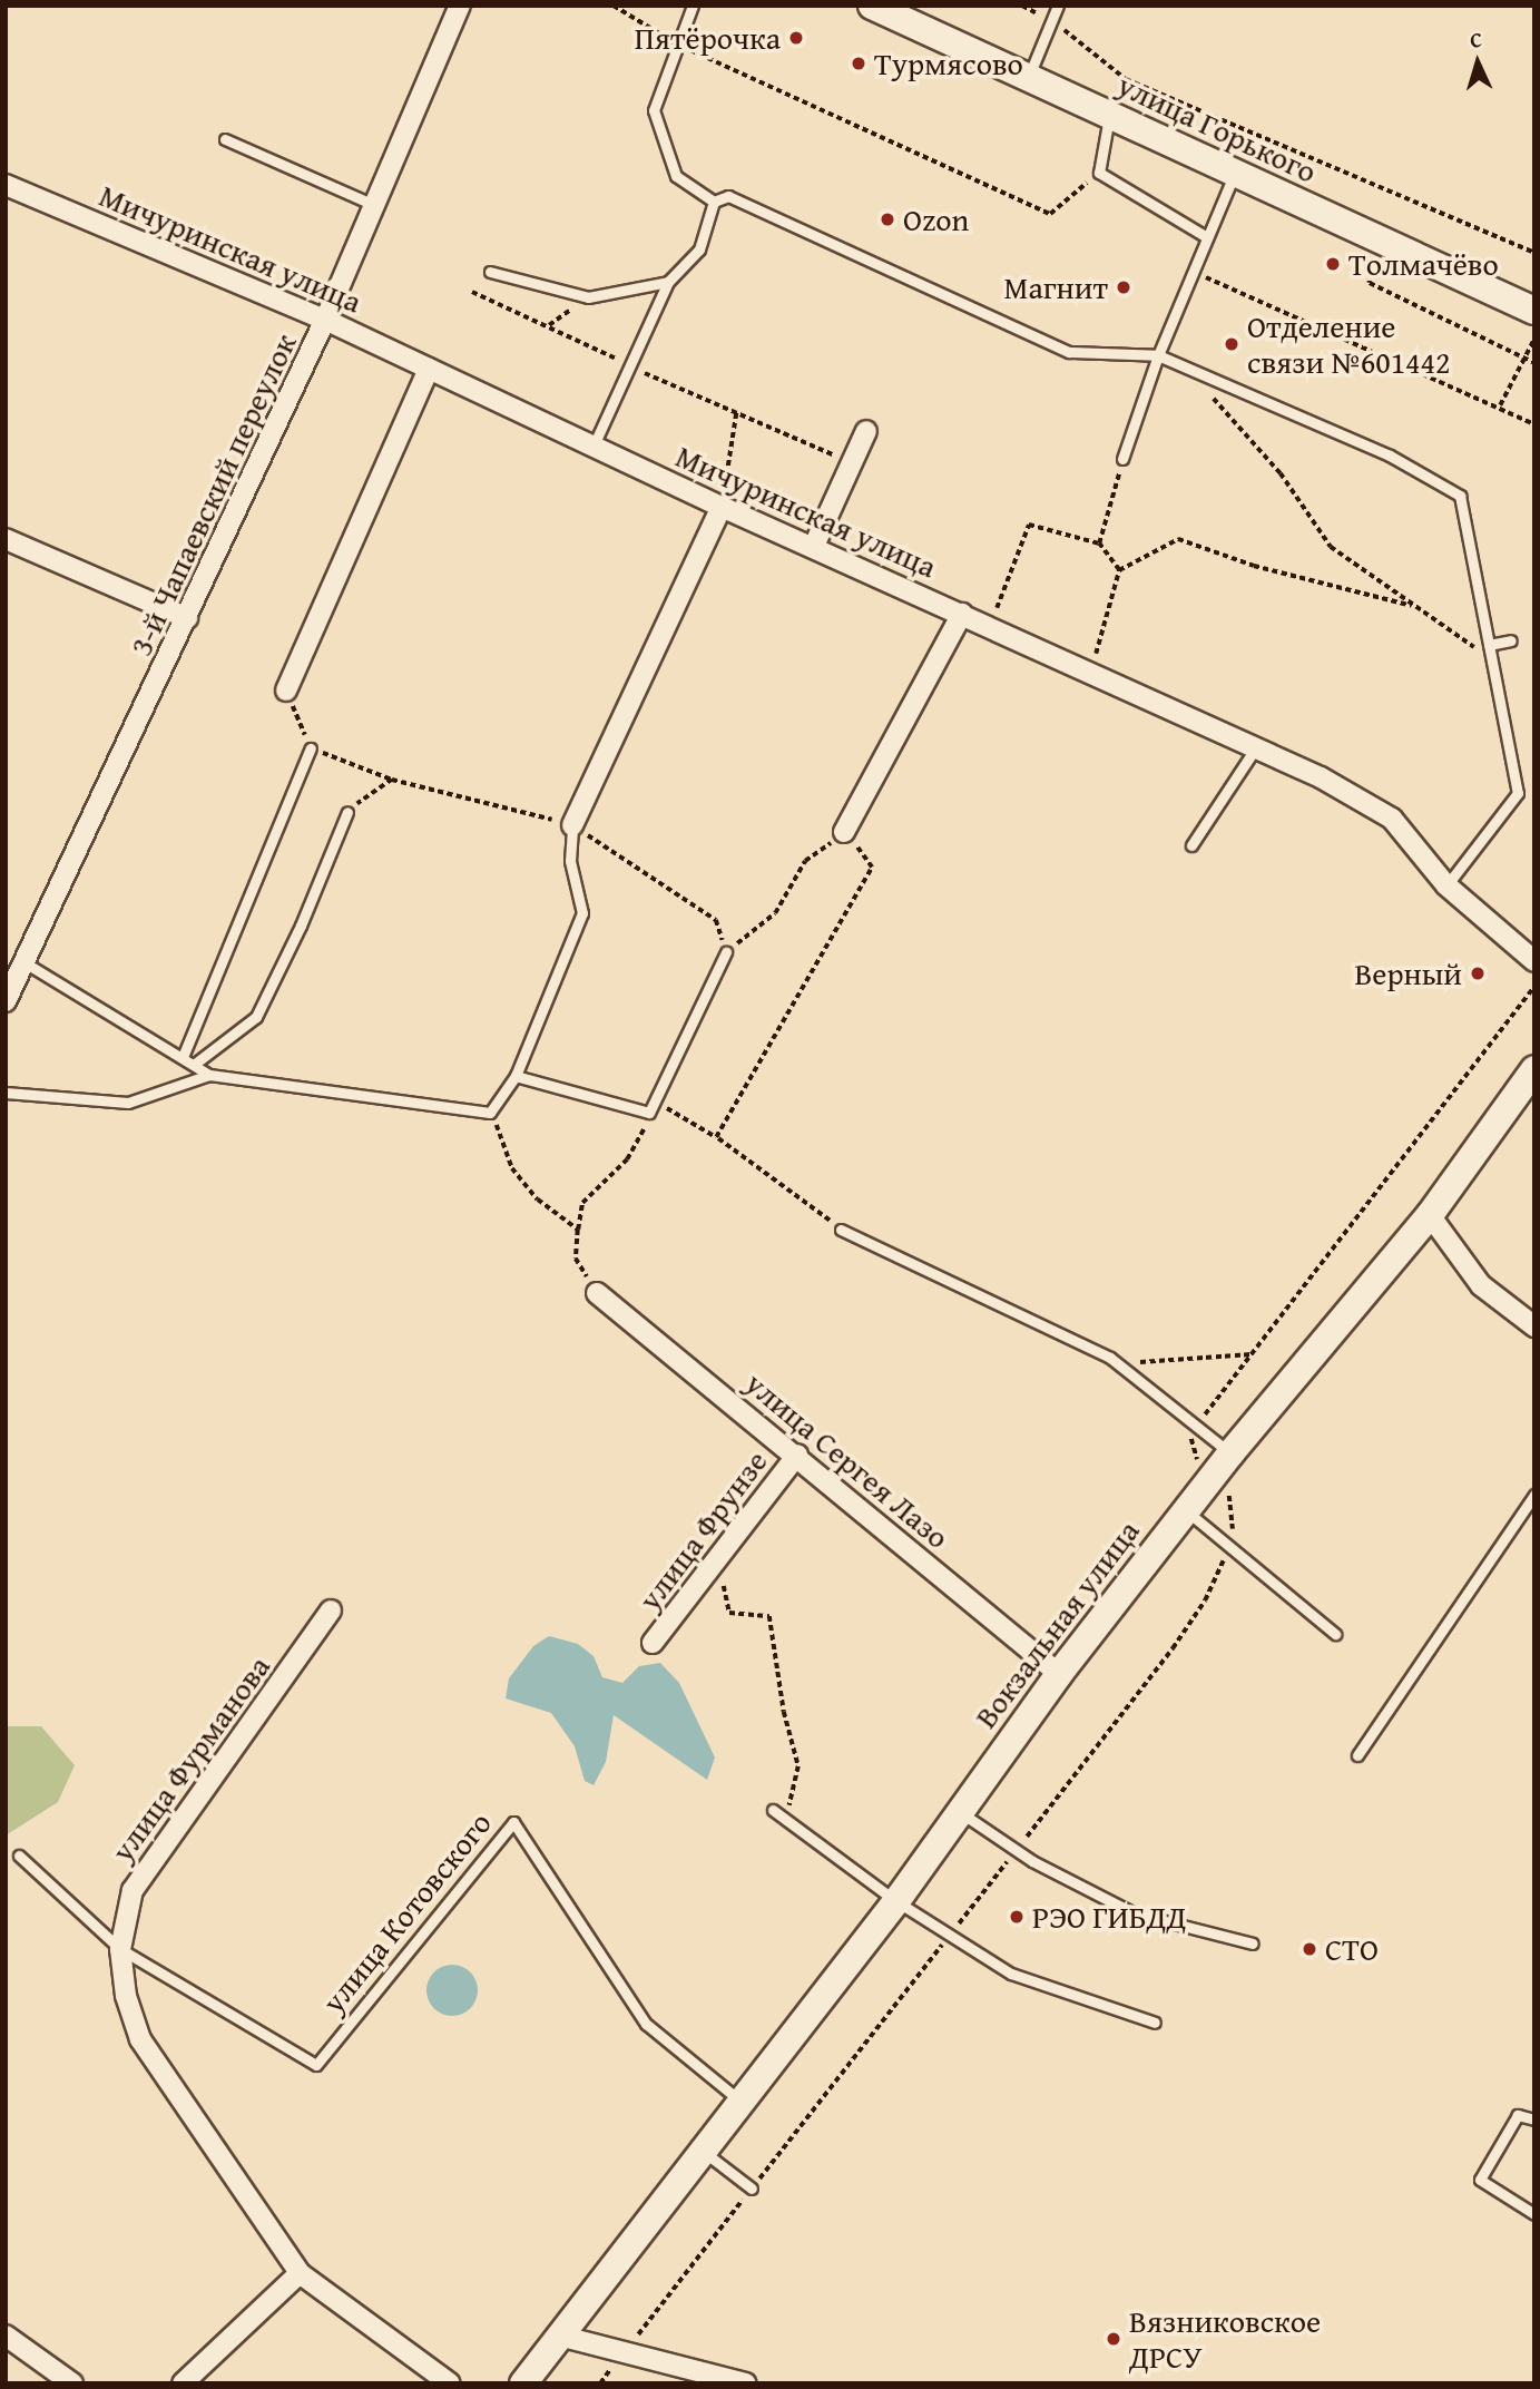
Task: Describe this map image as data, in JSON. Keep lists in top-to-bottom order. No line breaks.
{"streets":{"main road":["улица Горького","Вокзальная улица"],"street":["Мичуринская улица","3-й Чапаевский переулок","улица Сергея Лазо","улица Фрунзе","улица Фурманова"],"lane":["улица Котовского"]},"crossings":[["Мичуринская улица","3-й Чапаевский переулок"],["улица Сергея Лазо","улица Фрунзе"],["улица Сергея Лазо","Вокзальная улица"],["Вокзальная улица","улица Котовского"],["улица Фурманова","улица Котовского"]],"places":["Пятёрочка","Турмясово","Ozon","Толмачёво","Магнит","Отделение связи №601442","Верный","РЭО ГИБДД","СТО","Вязниковское ДРСУ"],"north":"top"}
